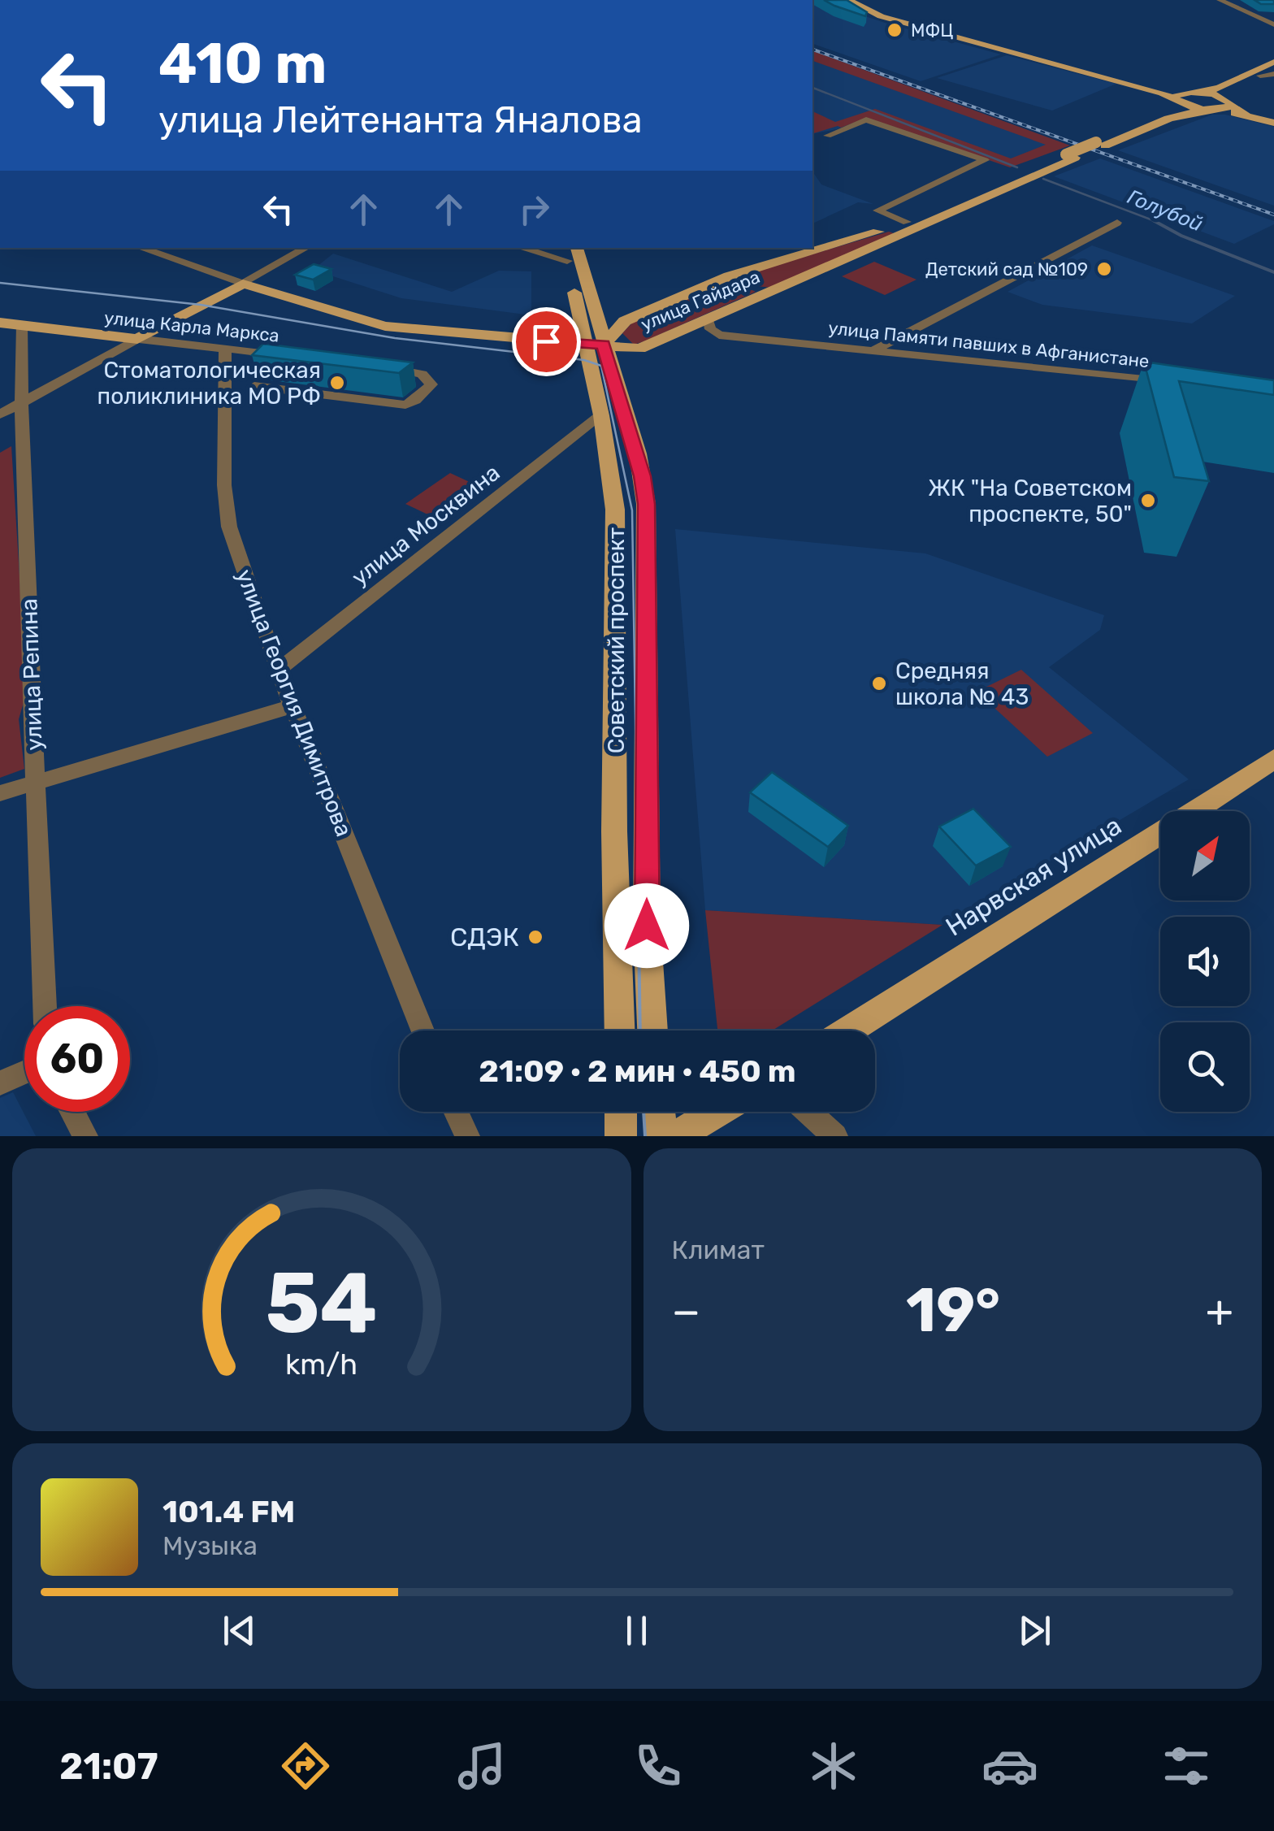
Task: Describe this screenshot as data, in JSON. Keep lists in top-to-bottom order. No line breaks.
{"streets":{"main road":["улица Гайдара","улица Карла Маркса","Советский проспект","Нарвская улица"],"street":["улица Памяти павших в Афганистане","улица Москвина","улица Репина","улица Георгия Димитрова"]},"crossings":[["улица Гайдара","улица Памяти павших в Афганистане"],["улица Гайдара","Советский проспект"],["улица Карла Маркса","улица Репина"],["улица Карла Маркса","улица Георгия Димитрова"],["улица Москвина","Советский проспект"],["улица Москвина","улица Георгия Димитрова"]],"water":["Голубой"],"places":["МФЦ","Детский сад №109","Стоматологическая поликлиника МО РФ","ЖК \"На Советском проспекте, 50\"","Средняя школа № 43","СДЭК"],"north":"top right","page":{"turn":["410 m","улица Лейтенанта Яналова"],"limit":"60","trip":"21:09 · 2 мин · 450 m","tile":"Климат","heat":["−","19°","+"],"song":["101.4 FM","Музыка"],"tabs":"21:07","gauge":["54","km/h"]}}
